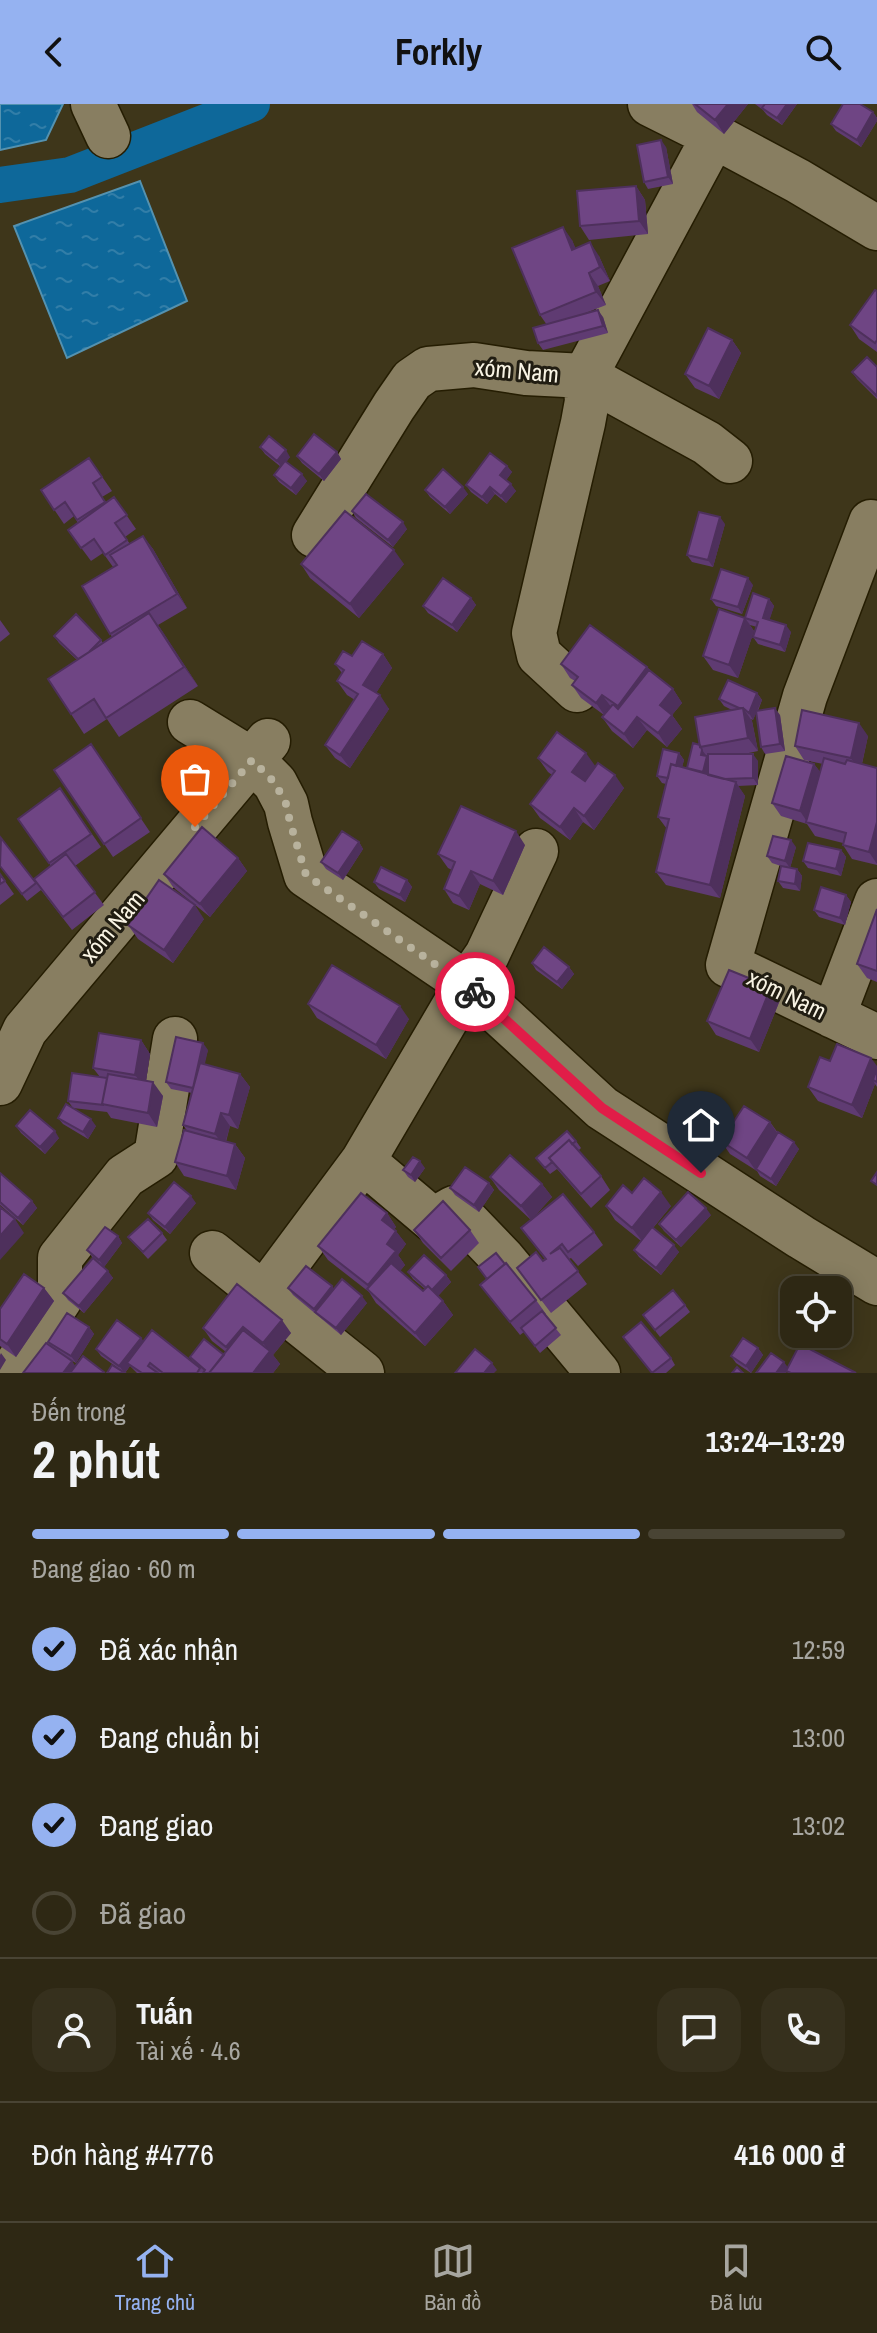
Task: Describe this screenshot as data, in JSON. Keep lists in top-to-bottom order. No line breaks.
{"streets":{"lane":["xóm Nam"]},"page":{"header":"Forkly","heading":["2 phút","Đến trong","13:24–13:29"],"panel":["Tuấn","Tài xế · 4.6","Đơn hàng #4776","416 000 ₫"],"bar":"Đang giao · 60 m","list":[["Đã xác nhận","12:59"],["Đang chuẩn bị","13:00"],["Đang giao","13:02"],"Đã giao"],"tabs":["Trang chủ","Bản đồ","Đã lưu"]}}
